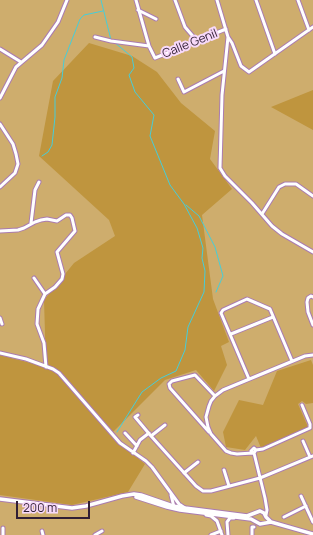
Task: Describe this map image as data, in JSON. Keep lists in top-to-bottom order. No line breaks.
{"streets":{"street":["Calle Genil"]},"scale_bar":"200 m"}
